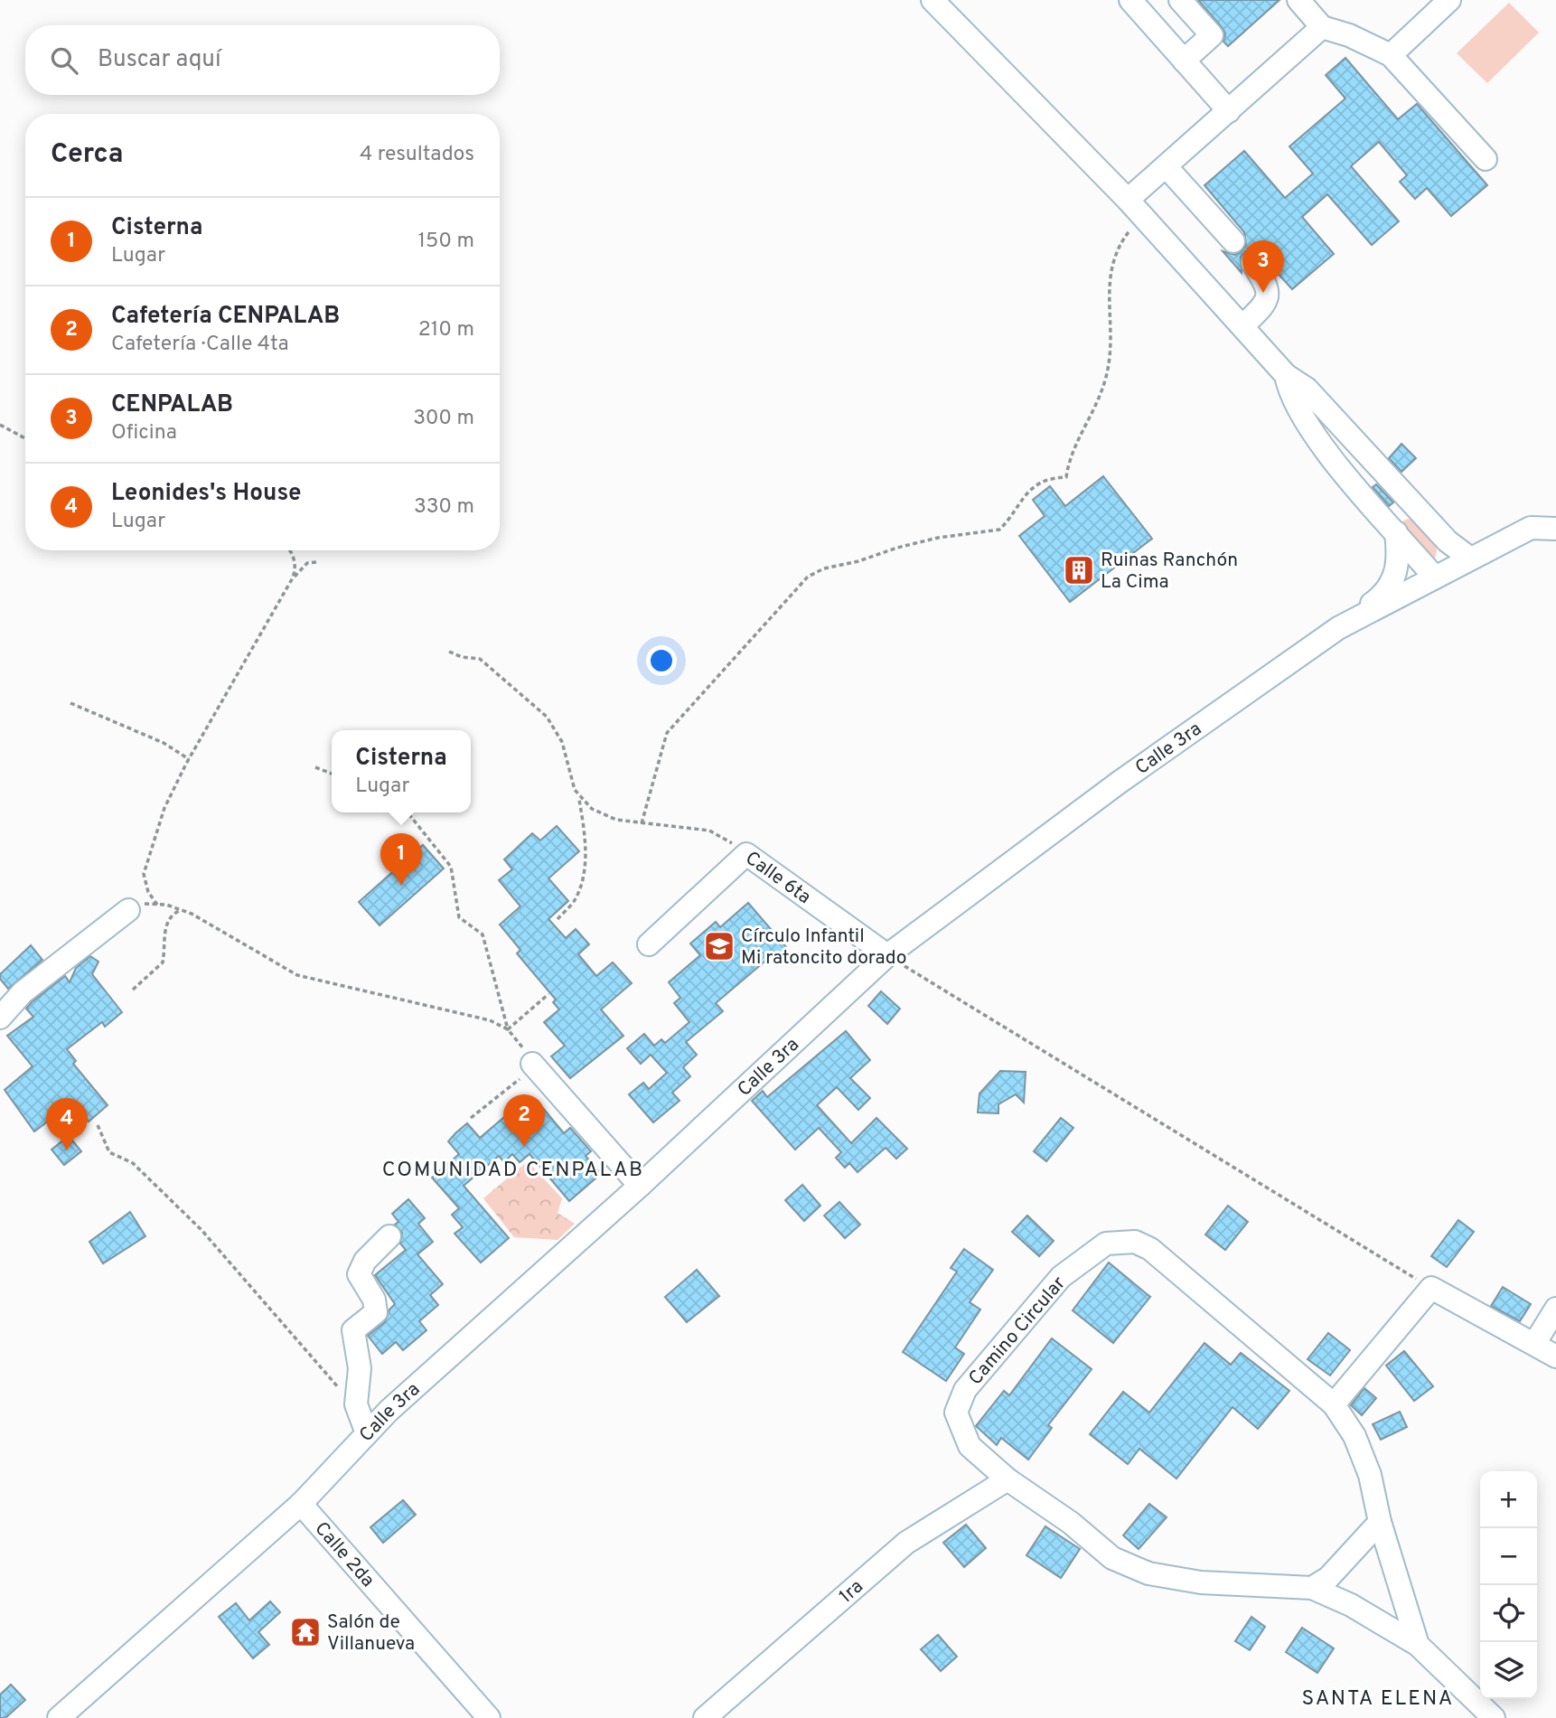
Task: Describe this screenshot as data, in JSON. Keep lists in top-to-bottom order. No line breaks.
{"streets":{"street":["Calle 3ra","Calle 6ta","Camino Circular","Calle 2da","1ra"]},"crossings":[["Calle 3ra","Calle 6ta"],["Calle 3ra","Calle 2da"],["Camino Circular","1ra"]],"districts":["COMUNIDAD CENPALAB","SANTA ELENA"],"places":{"building":["Ruinas Ranchón La Cima"],"school or university":["Círculo Infantil Mi ratoncito dorado"],"temple":["Salón de Villanueva"]},"page":{"search":"Buscar aquí","heading":["Cerca","4 resultados"],"list":[{"mark":"1","name":"Cisterna","note":"Lugar","value":"150 m"},{"mark":"2","name":"Cafetería CENPALAB","note":"Cafetería · Calle 4ta","value":"210 m"},{"mark":"3","name":"CENPALAB","note":"Oficina","value":"300 m"},{"mark":"4","name":"Leonides's House","note":"Lugar","value":"330 m"}],"pins":["3","1","2","4"],"popup":["Cisterna","Lugar"],"map_buttons":["+","−"]}}
